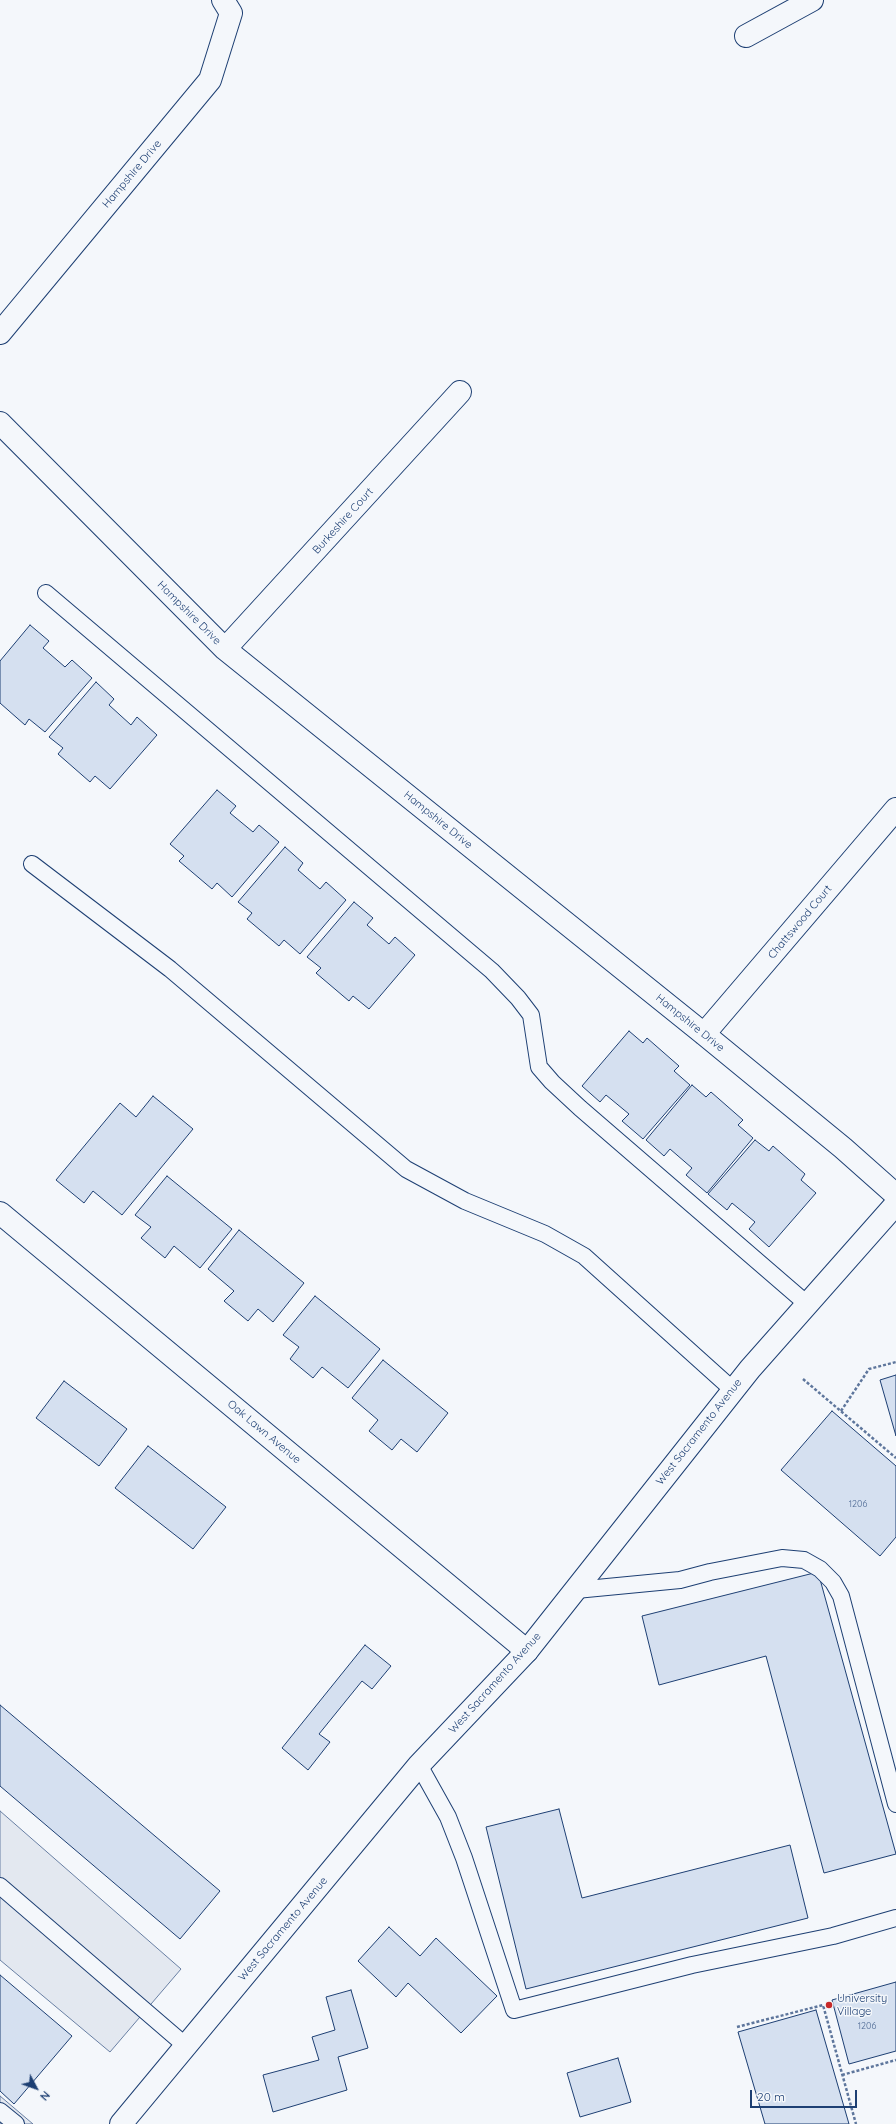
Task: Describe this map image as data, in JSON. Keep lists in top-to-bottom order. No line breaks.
{"streets":{"street":["Hampshire Drive","Burkeshire Court","Chattswood Court","Oak Lawn Avenue","West Sacramento Avenue"]},"crossings":[["Hampshire Drive","Burkeshire Court"],["Hampshire Drive","Chattswood Court"],["Oak Lawn Avenue","West Sacramento Avenue"]],"places":["University Village"],"house_numbers":["1206","1206"],"scale_bar":"20 m","north":"bottom right"}
